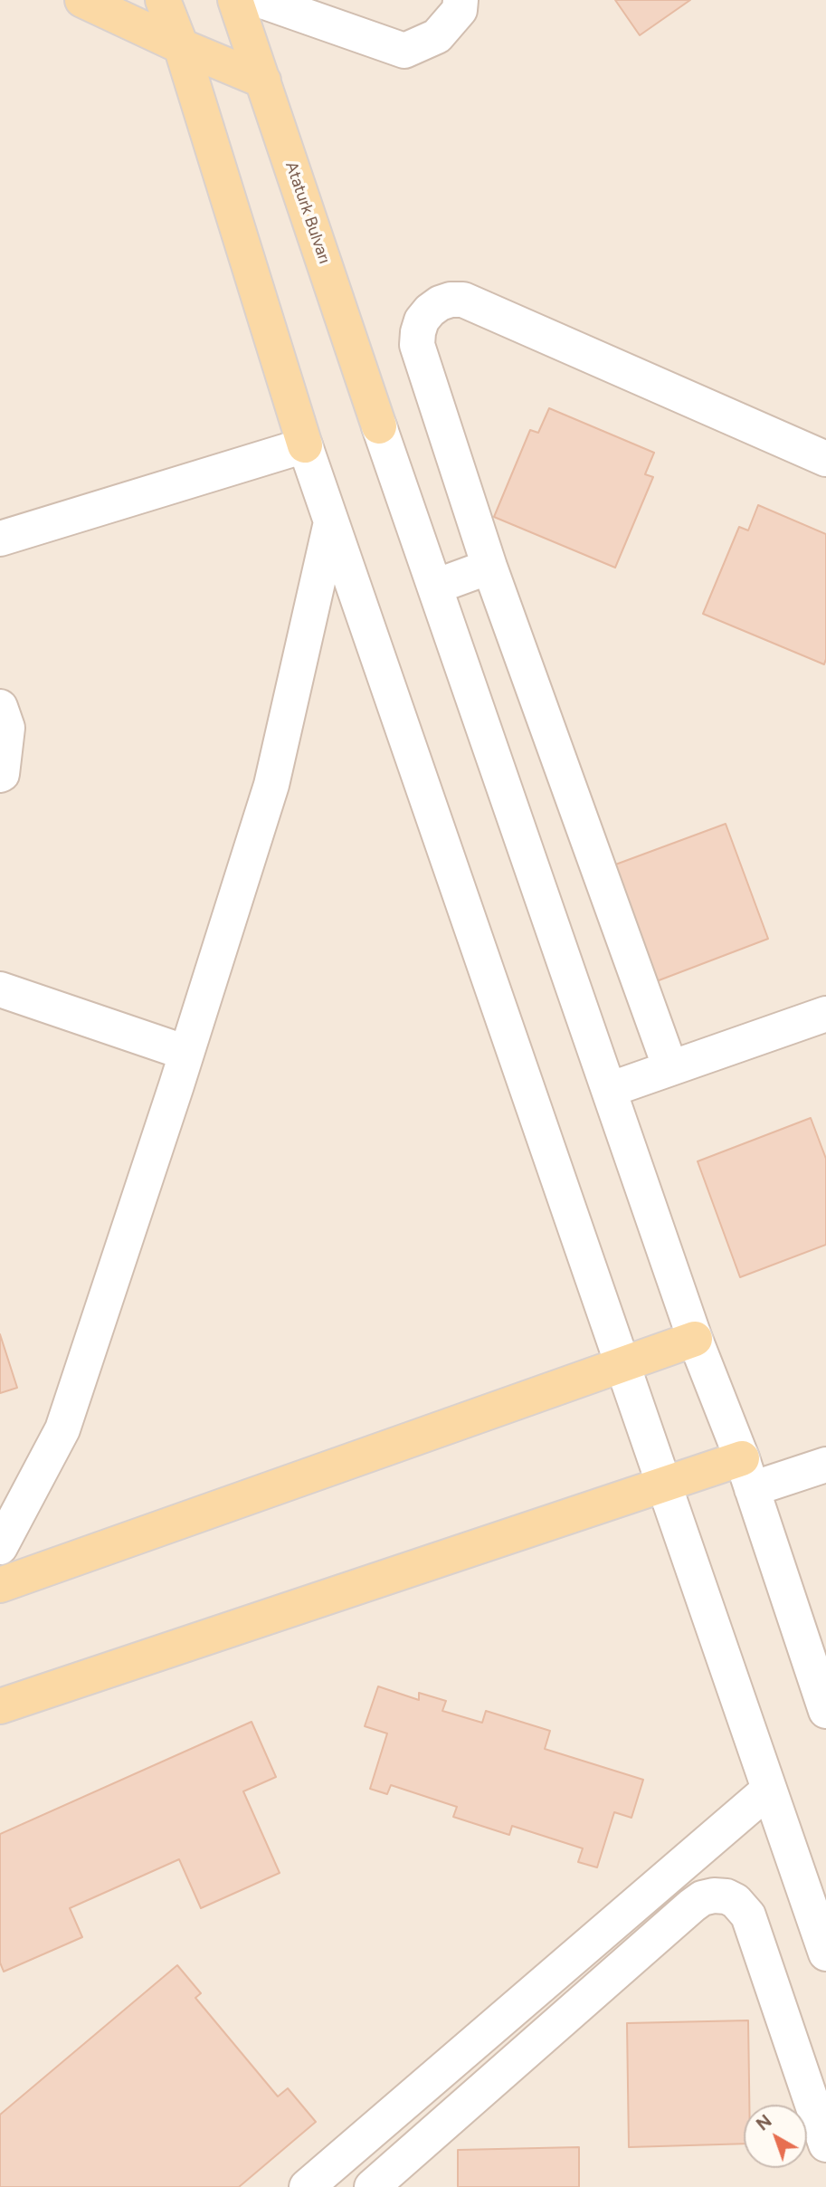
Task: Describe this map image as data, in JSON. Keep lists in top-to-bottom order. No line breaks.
{"streets":{"main road":["Ataturk Bulvarı"]},"north":"top left"}
